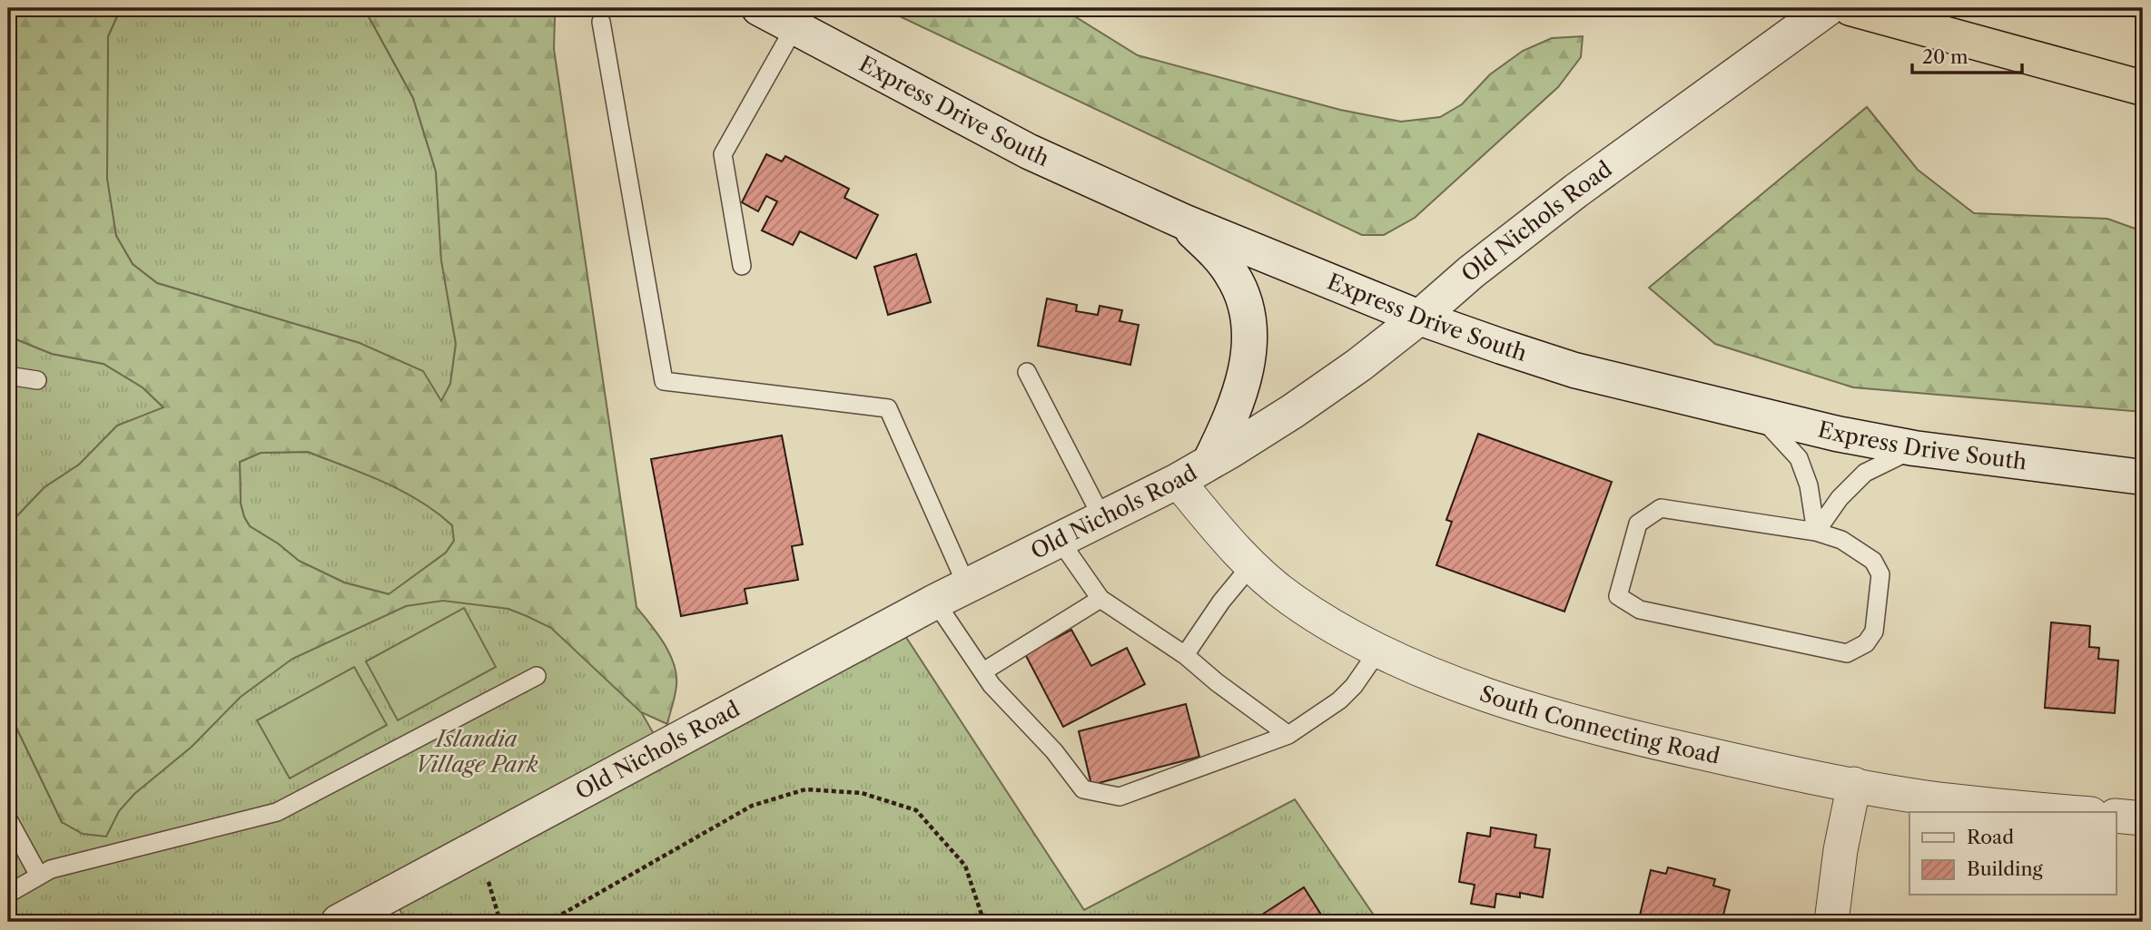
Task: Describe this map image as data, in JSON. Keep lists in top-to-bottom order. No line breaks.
{"streets":{"street":["Express Drive South","Old Nichols Road","South Connecting Road"]},"crossings":[["Express Drive South","Old Nichols Road"],["Old Nichols Road","South Connecting Road"]],"parks":["Islandia Village Park"],"legend":["Road","Building"],"scale_bar":"20 m"}
